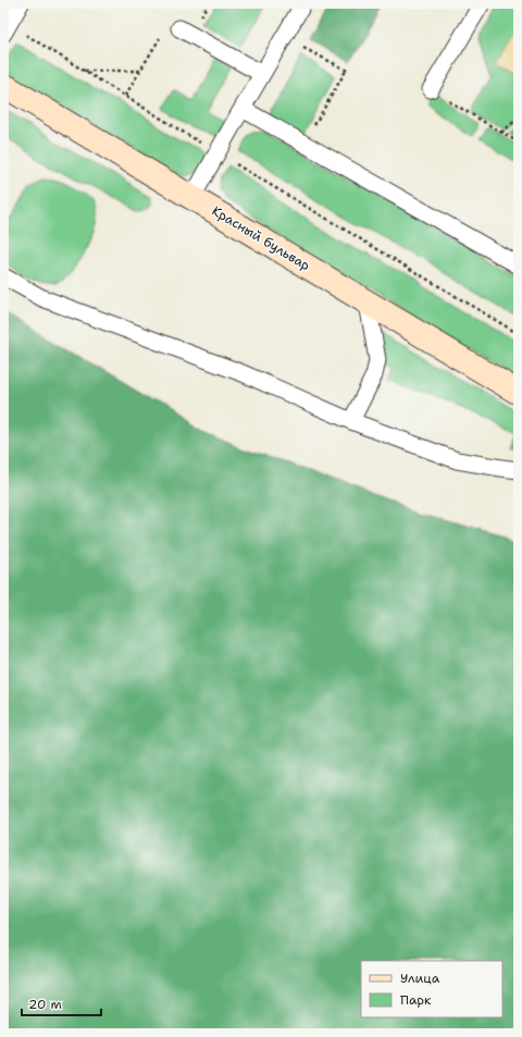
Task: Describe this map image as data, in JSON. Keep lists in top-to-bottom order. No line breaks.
{"streets":{"street":["Красный бульвар"]},"legend":["Улица","Парк"],"scale_bar":"20 m"}
